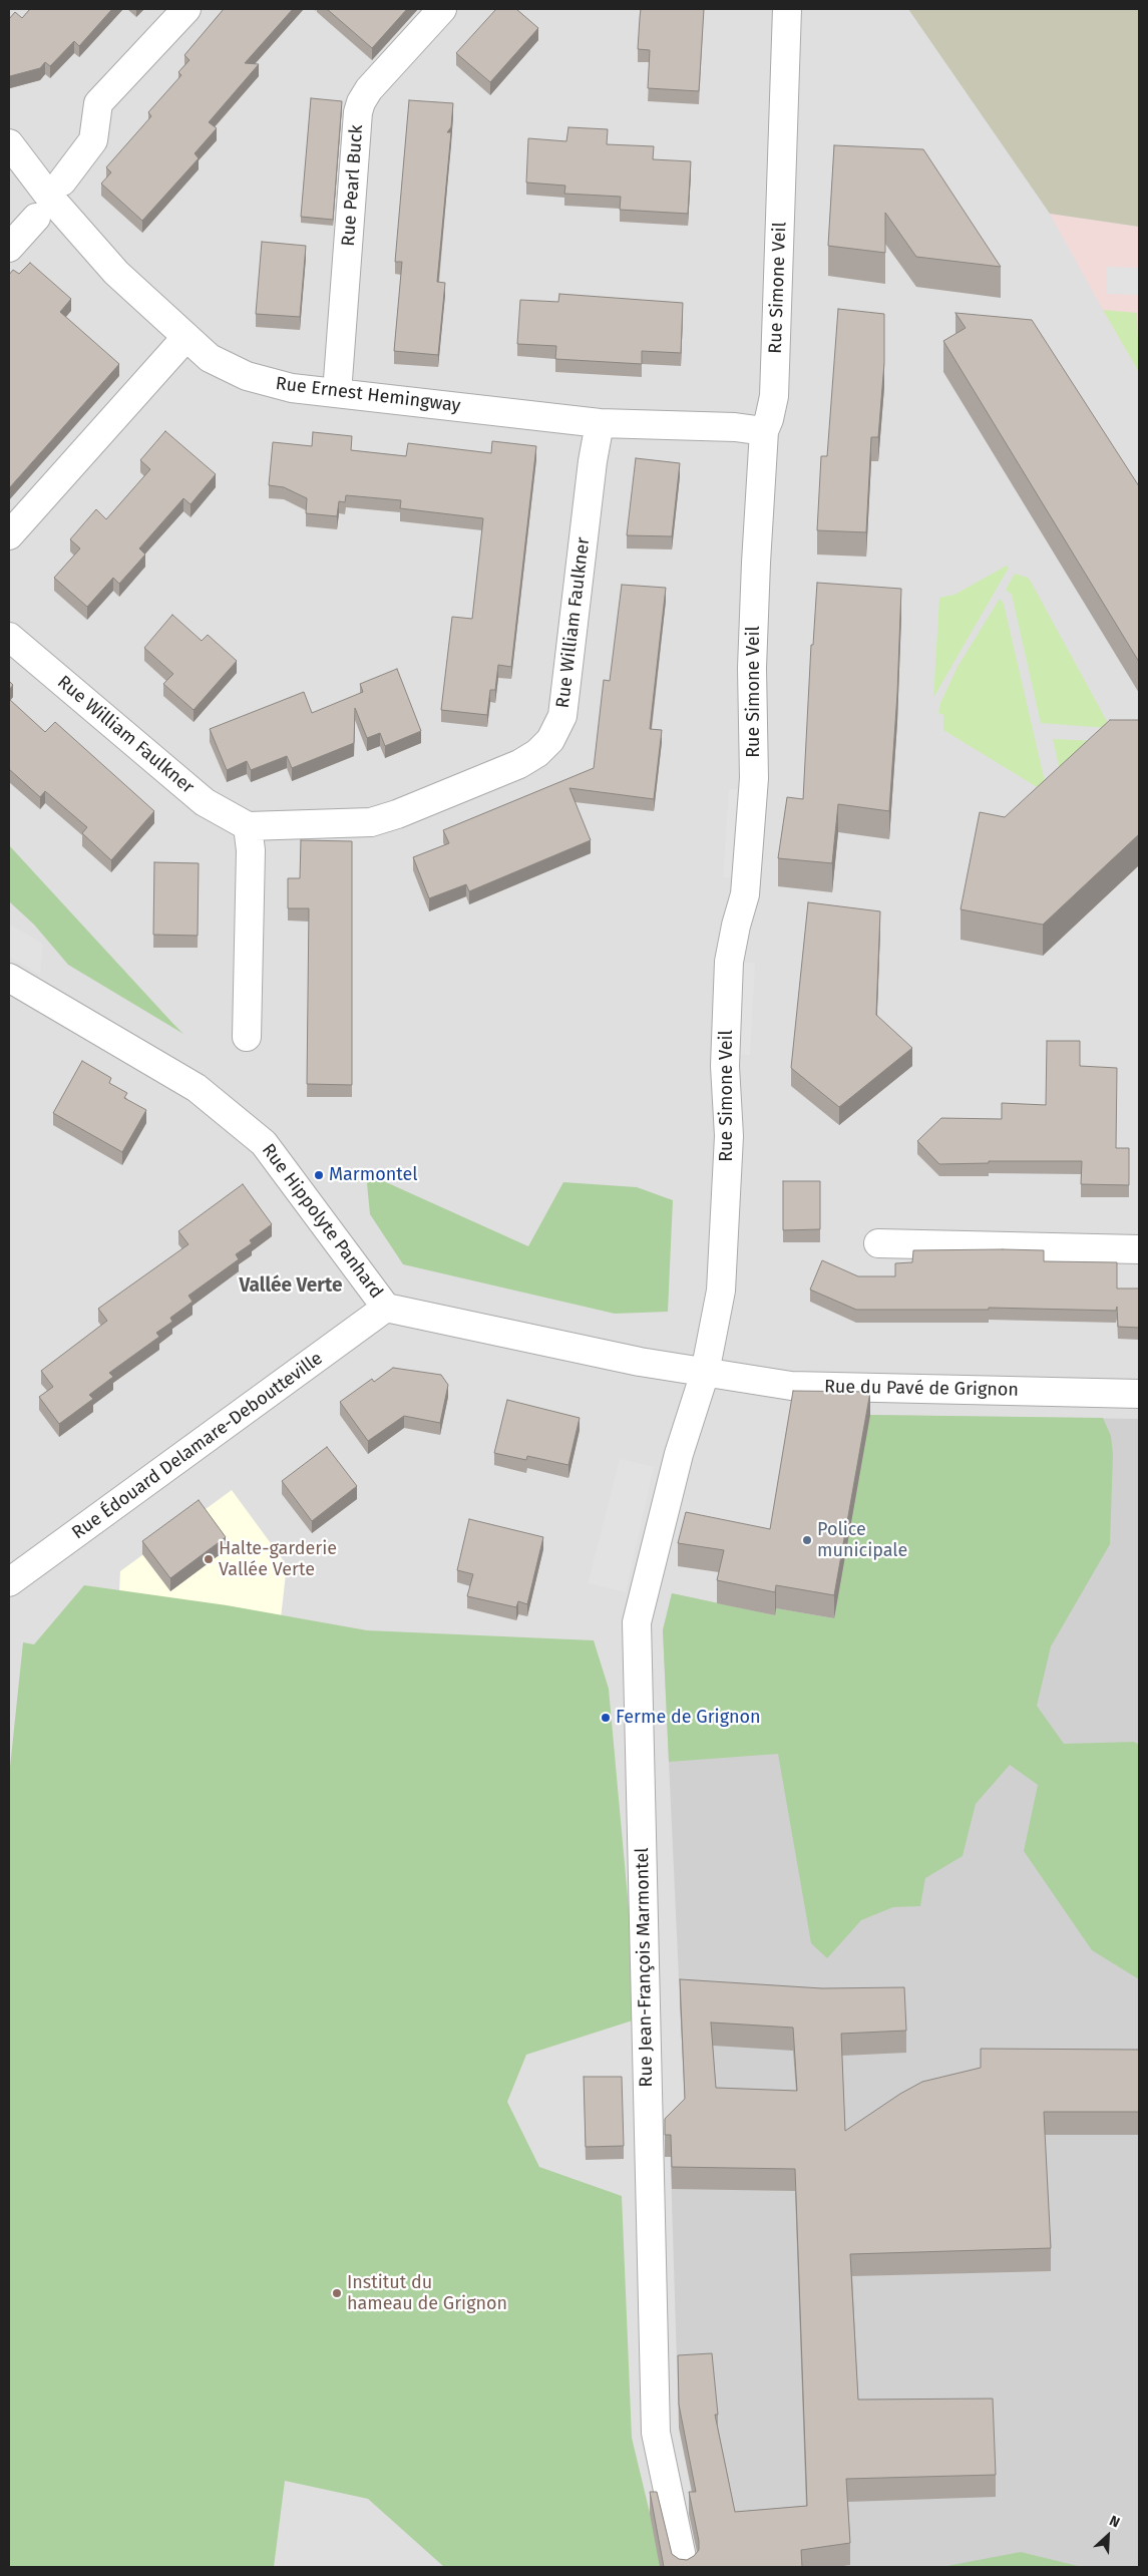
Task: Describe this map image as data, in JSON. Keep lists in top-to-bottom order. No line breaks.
{"streets":{"street":["Rue Pearl Buck","Rue Simone Veil","Rue Ernest Hemingway","Rue William Faulkner","Rue Hippolyte Panhard","Rue du Pavé de Grignon","Rue Édouard Delamare-Deboutteville","Rue Jean-François Marmontel"]},"crossings":[["Rue Pearl Buck","Rue Ernest Hemingway"],["Rue Simone Veil","Rue Ernest Hemingway"],["Rue Simone Veil","Rue Hippolyte Panhard"],["Rue Simone Veil","Rue du Pavé de Grignon"],["Rue Simone Veil","Rue Jean-François Marmontel"],["Rue Ernest Hemingway","Rue William Faulkner"],["Rue Hippolyte Panhard","Rue du Pavé de Grignon"],["Rue Hippolyte Panhard","Rue Édouard Delamare-Deboutteville"],["Rue Hippolyte Panhard","Rue Jean-François Marmontel"],["Rue du Pavé de Grignon","Rue Jean-François Marmontel"]],"districts":["Vallée Verte"],"places":["Marmontel","Police municipale","Halte-garderie Vallée Verte","Ferme de Grignon","Institut du hameau de Grignon"],"north":"top right"}
